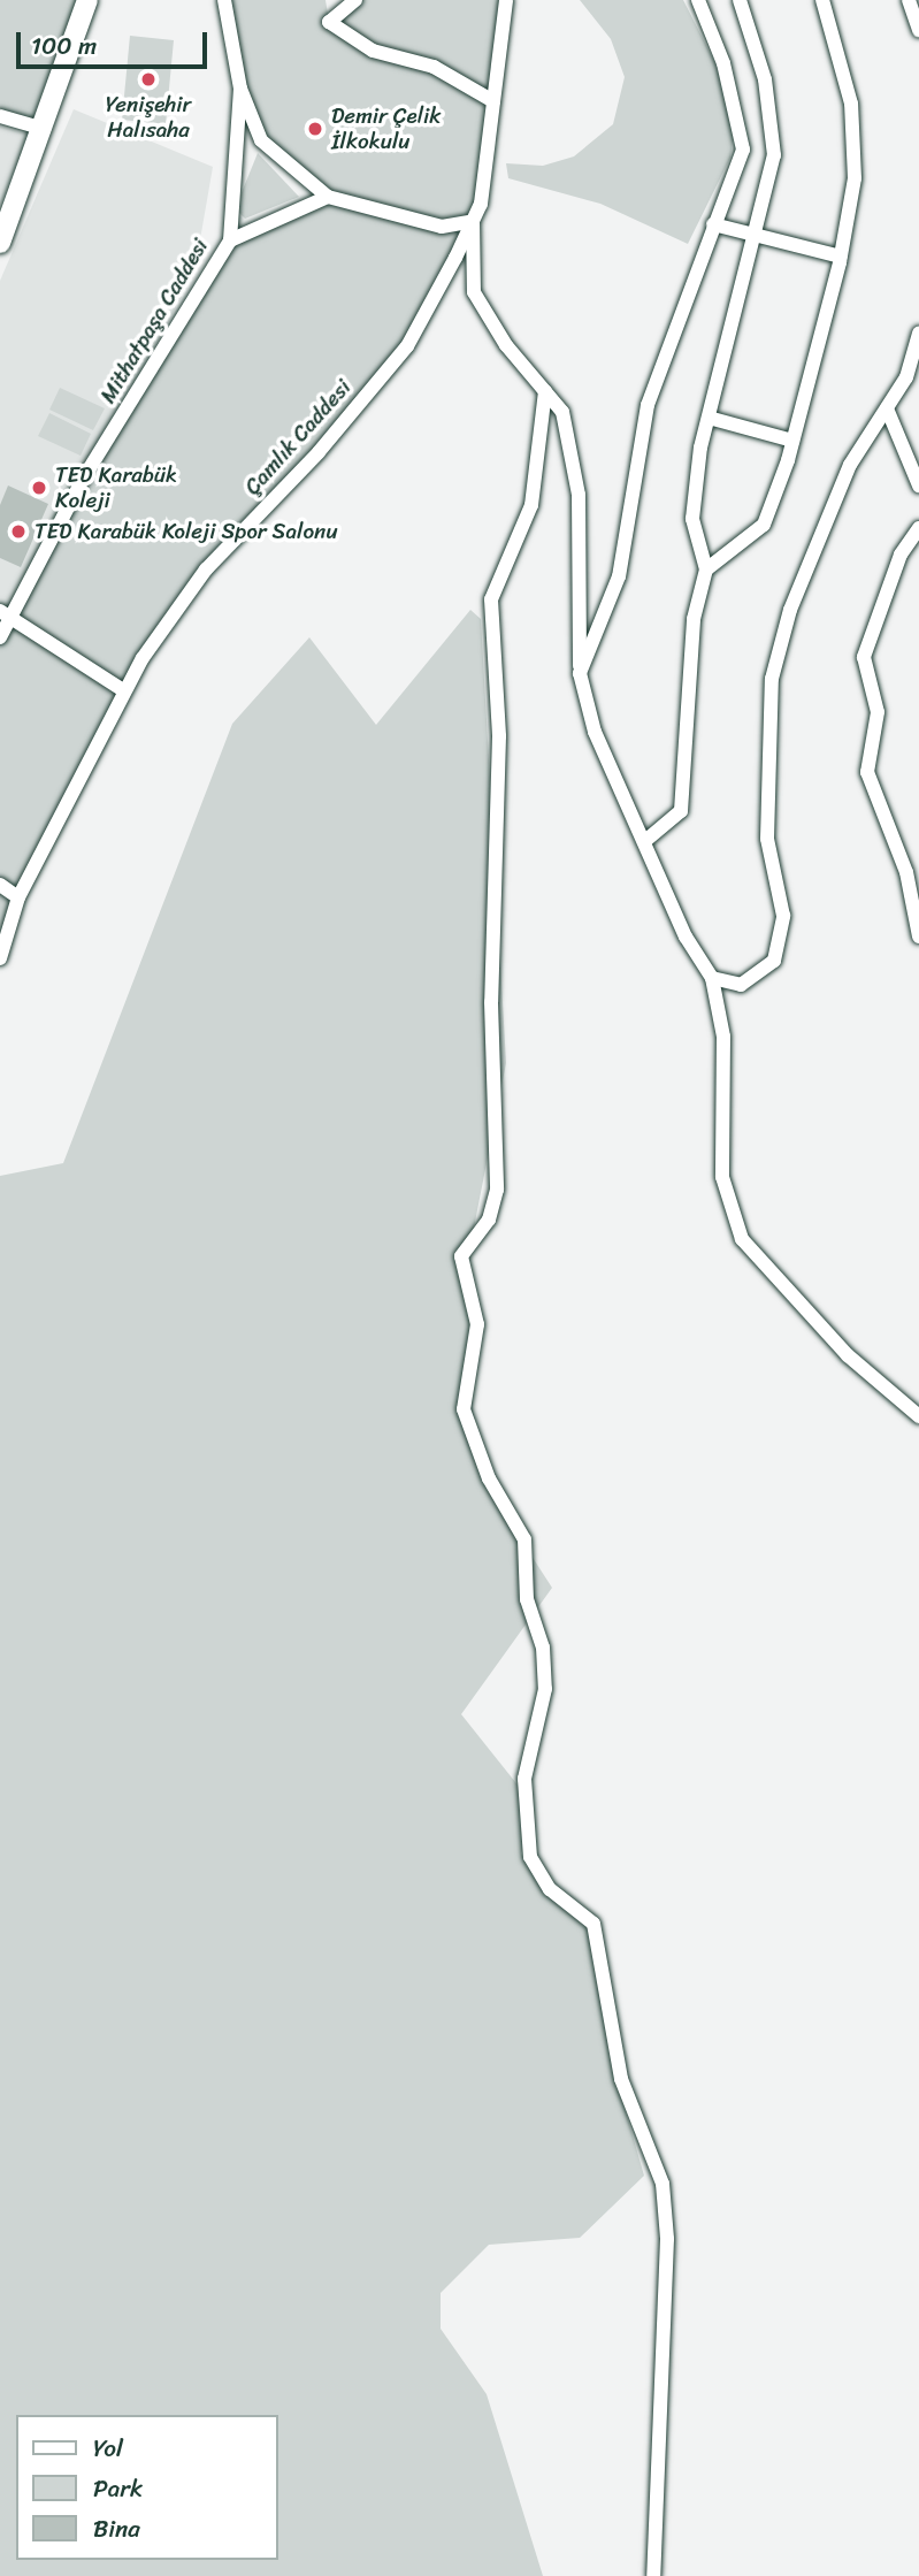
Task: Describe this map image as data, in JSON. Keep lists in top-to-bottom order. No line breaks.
{"streets":{"street":["Mithatpaşa Caddesi","Çamlık Caddesi"]},"places":["Yenişehir Halısaha","Demir Çelik İlkokulu","TED Karabük Koleji","TED Karabük Koleji Spor Salonu"],"legend":["Yol","Park","Bina"],"scale_bar":"100 m"}
